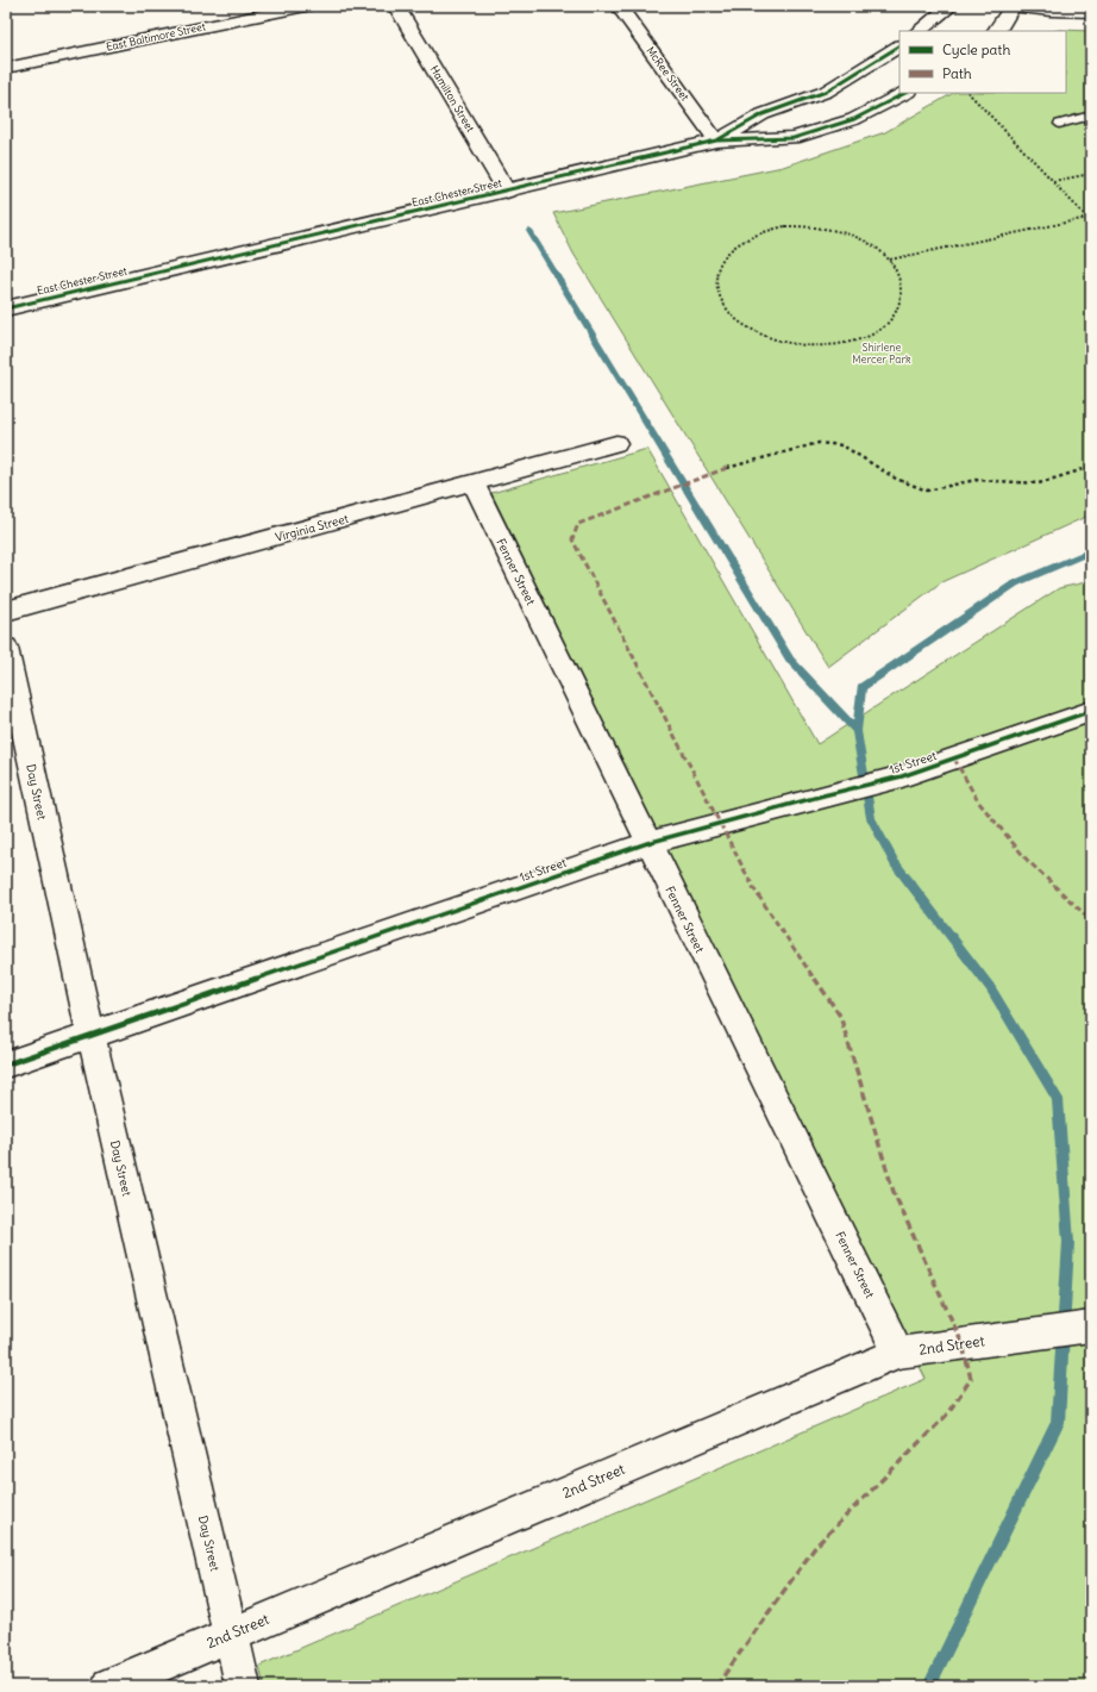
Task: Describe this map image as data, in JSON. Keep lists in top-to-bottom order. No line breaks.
{"streets":{"main road":["East Baltimore Street","McRee Street","Hamilton Street","East Chester Street","Virginia Street","Fenner Street","1st Street","Day Street","2nd Street"]},"crossings":[["McRee Street","East Chester Street"],["Hamilton Street","East Chester Street"],["Virginia Street","Fenner Street"],["Fenner Street","1st Street"],["Fenner Street","2nd Street"],["1st Street","Day Street"],["Day Street","2nd Street"]],"parks":["Shirlene Mercer Park"],"legend":["Cycle path","Path"]}
